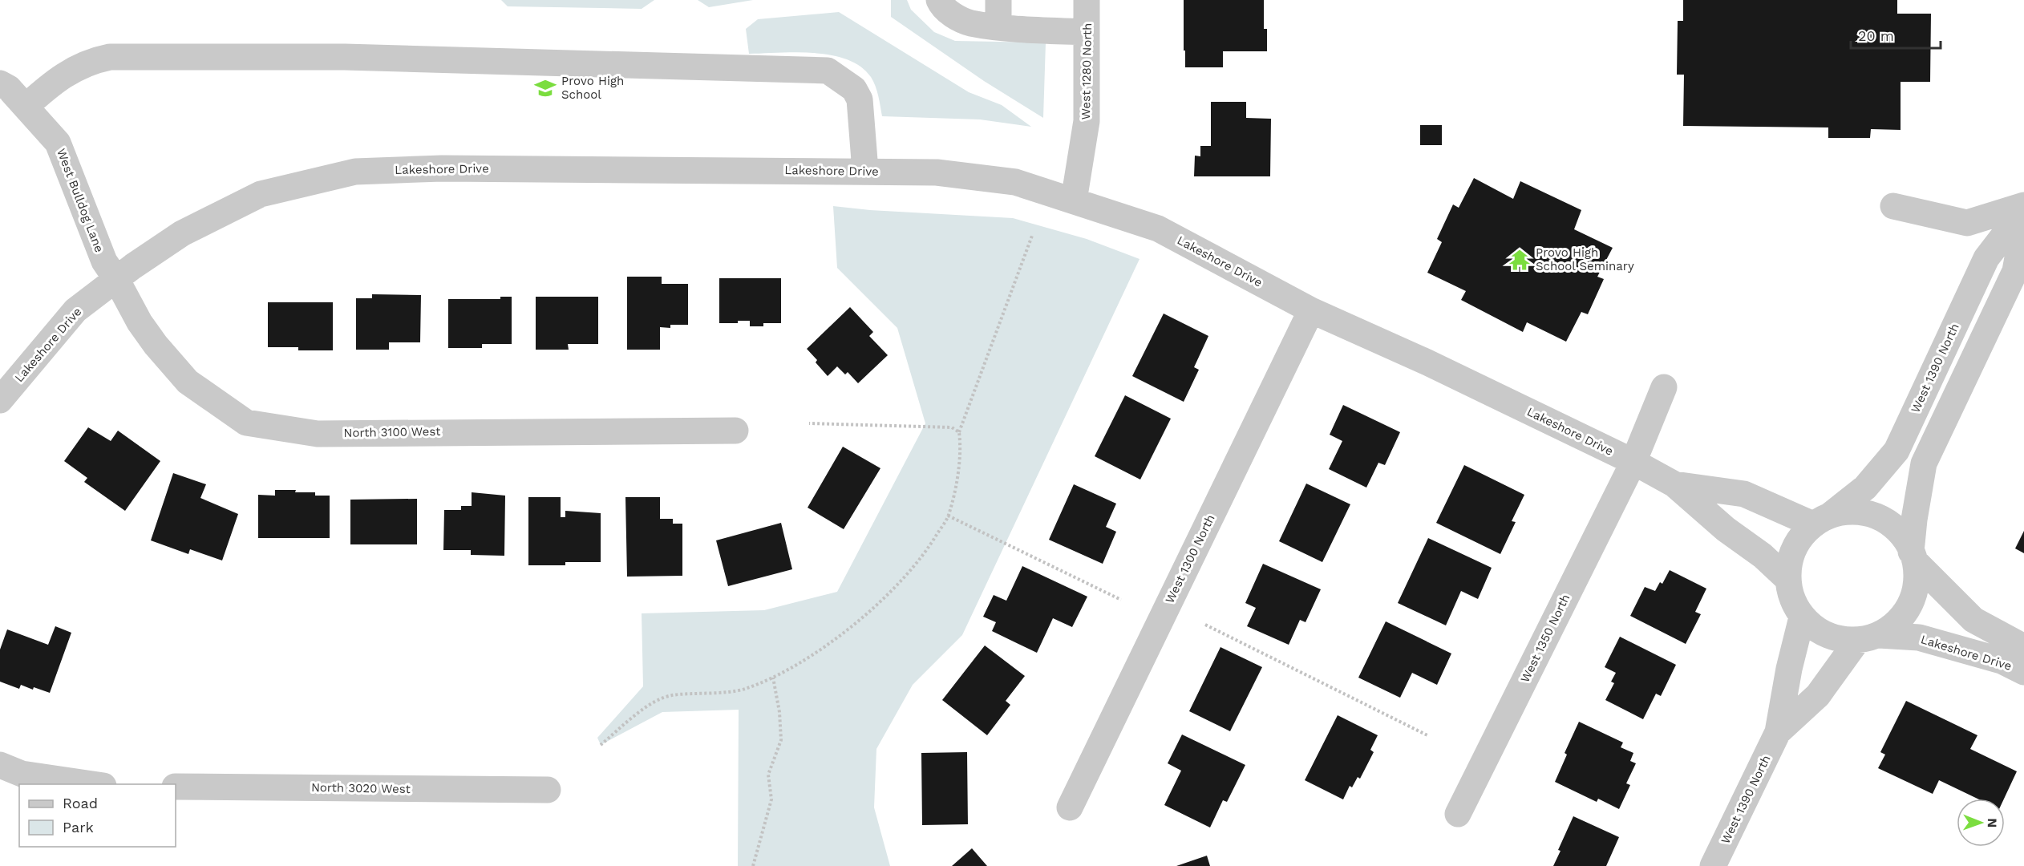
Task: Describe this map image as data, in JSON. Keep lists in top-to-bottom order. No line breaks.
{"streets":{"street":["West 1280 North","Lakeshore Drive","West Bulldog Lane","West 1390 North","North 3100 West","West 1300 North","West 1350 North","North 3020 West"]},"crossings":[["West 1280 North","Lakeshore Drive"],["Lakeshore Drive","West Bulldog Lane"],["Lakeshore Drive","West 1390 North"],["Lakeshore Drive","North 3100 West"],["Lakeshore Drive","West 1300 North"],["Lakeshore Drive","West 1350 North"],["West Bulldog Lane","North 3100 West"]],"places":{"school or university":["Provo High School"],"temple":["Provo High School Seminary"]},"legend":["Road","Park"],"scale_bar":"20 m","north":"right"}
